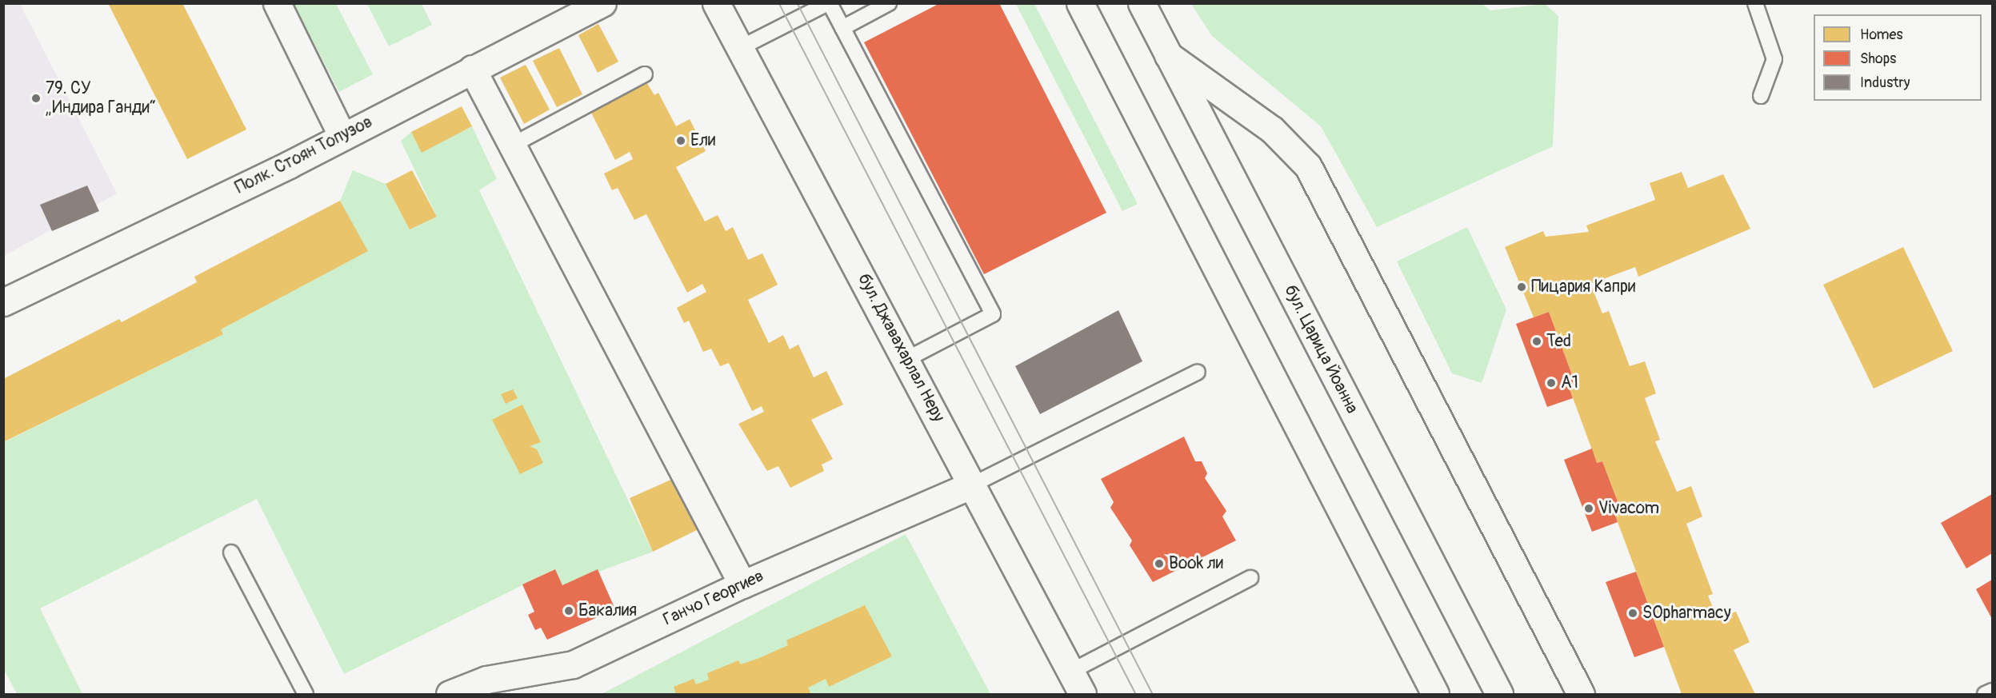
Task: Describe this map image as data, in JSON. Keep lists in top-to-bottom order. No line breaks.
{"streets":{"street":["Полк. Стоян Топузов","бул. Джавахарлал Неру","бул. Царица Йоанна","Ганчо Георгиев"]},"crossings":[["бул. Джавахарлал Неру","Ганчо Георгиев"]],"places":["79. СУ „Индира Ганди“","Ели","Пицария Капри","Ted","A1","Vivacom","Book ли","Бакалия","SOpharmacy"],"legend":["Homes","Shops","Industry"]}
